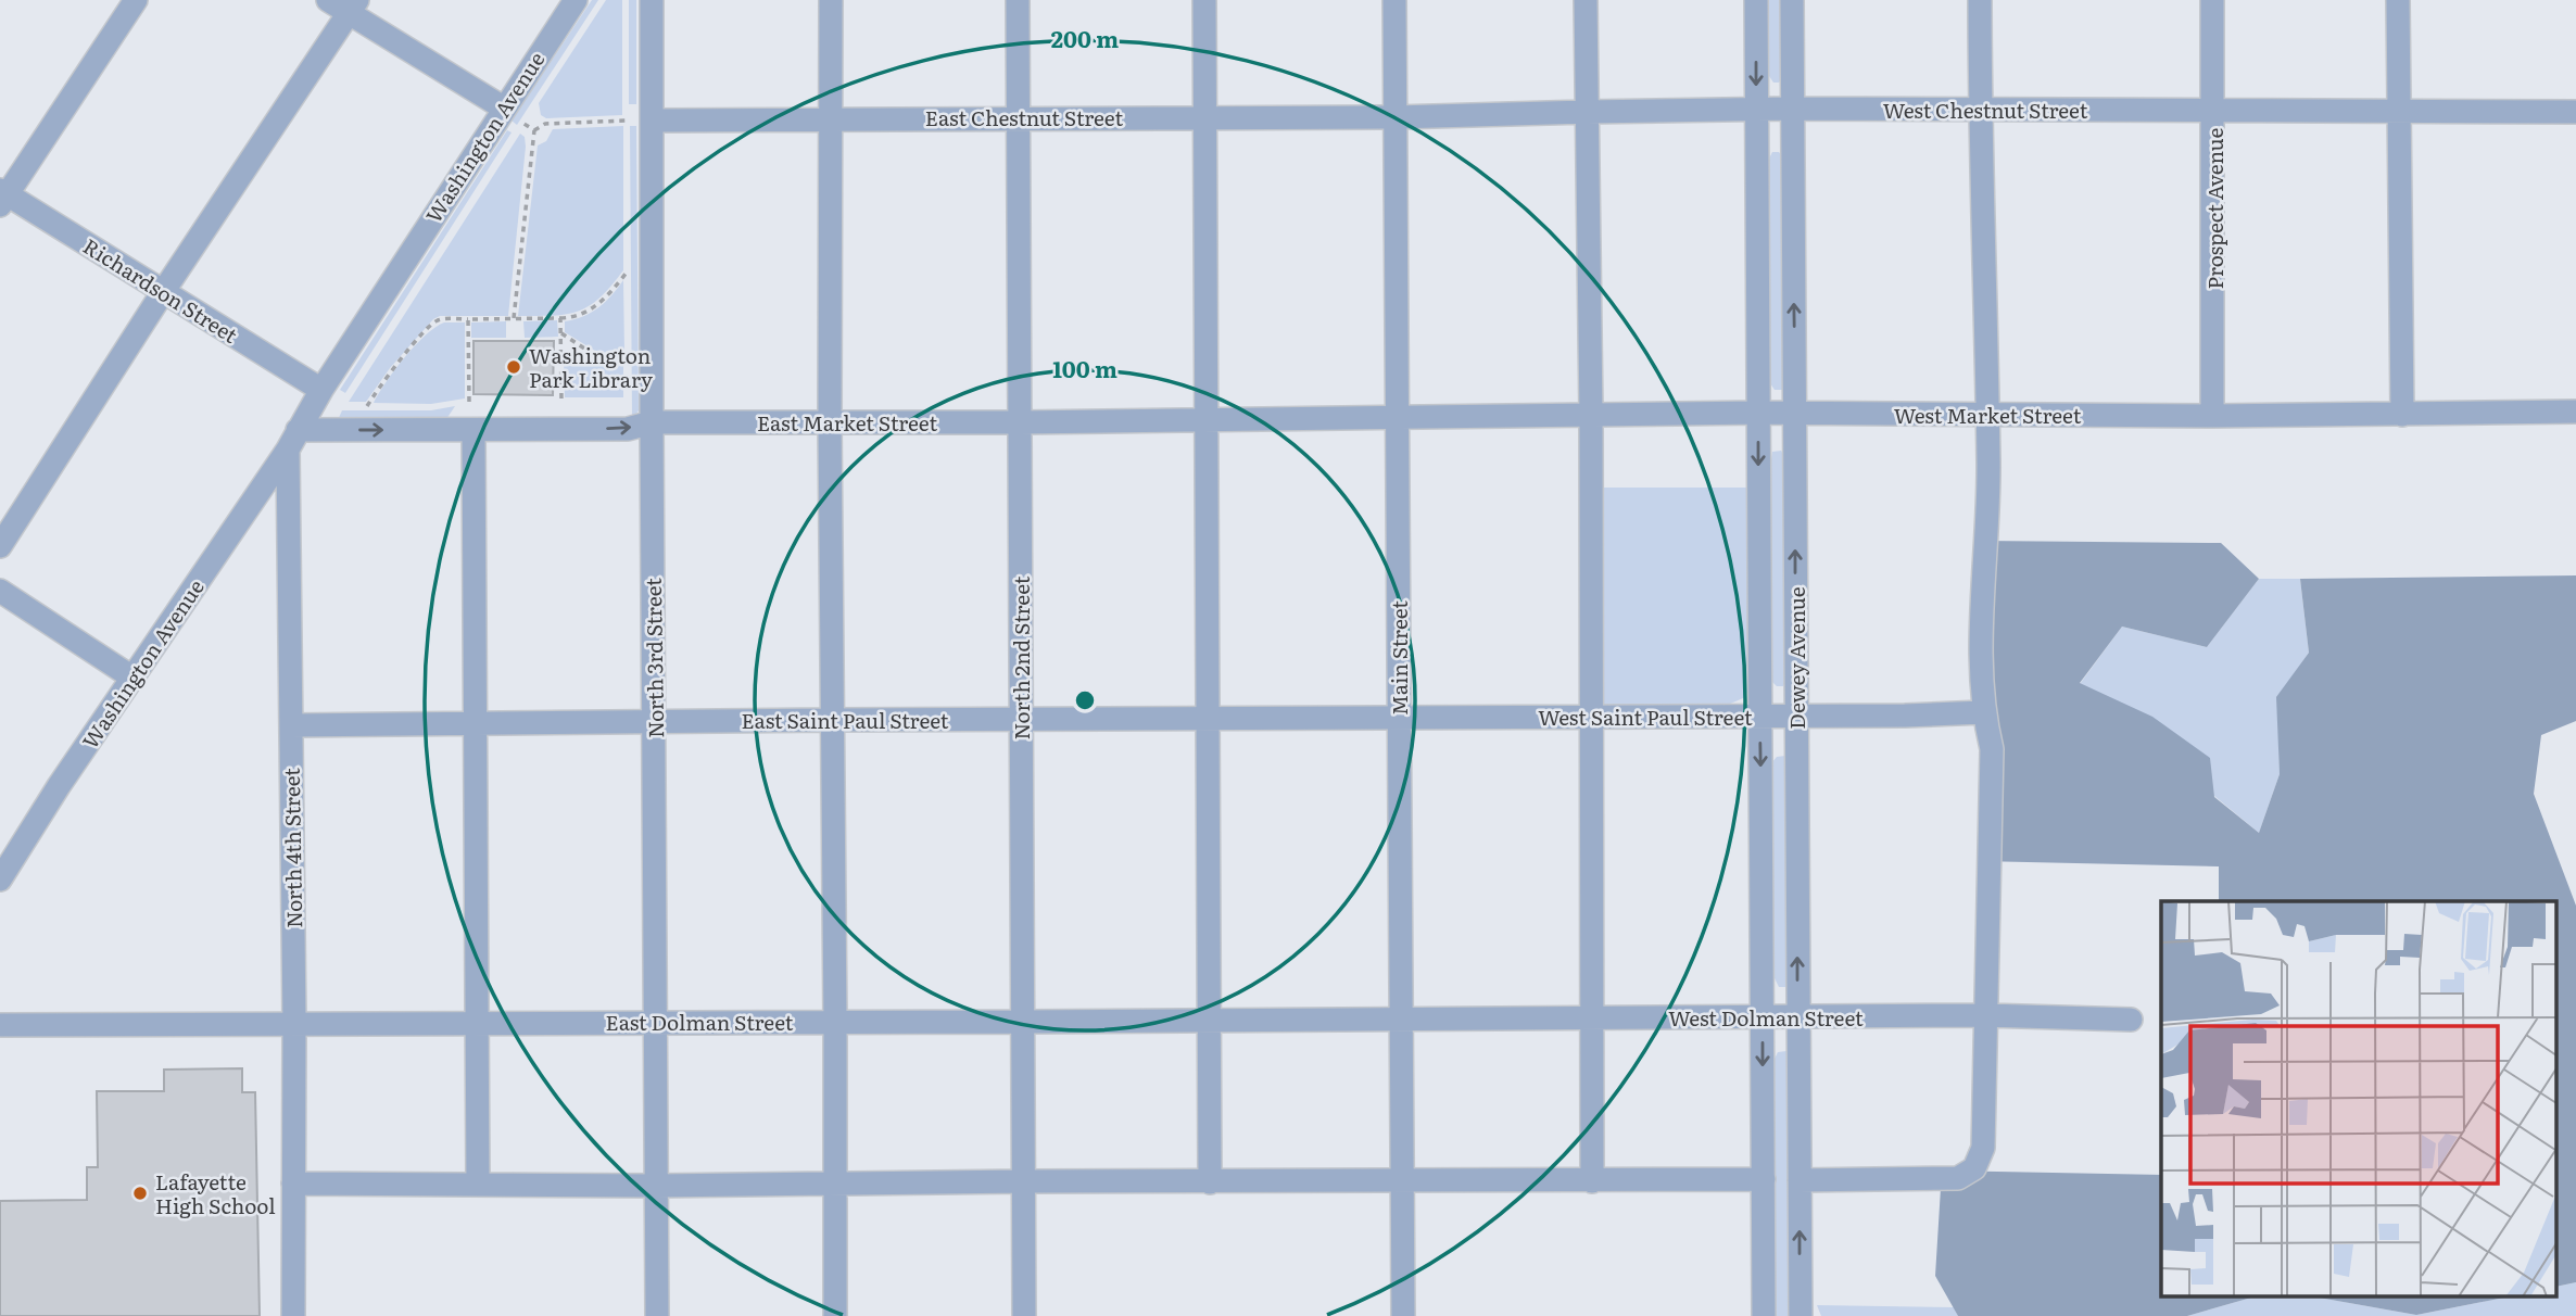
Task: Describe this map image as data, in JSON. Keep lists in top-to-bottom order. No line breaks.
{"streets":{"street":["West Chestnut Street","East Chestnut Street","Washington Avenue","Prospect Avenue","Richardson Street","West Market Street","East Market Street","North 3rd Street","North 2nd Street","Main Street","Dewey Avenue","West Saint Paul Street","East Saint Paul Street","North 4th Street","West Dolman Street","East Dolman Street"]},"crossings":[["West Chestnut Street","East Chestnut Street"],["West Chestnut Street","Prospect Avenue"],["West Chestnut Street","Main Street"],["West Chestnut Street","Dewey Avenue"],["East Chestnut Street","North 3rd Street"],["East Chestnut Street","North 2nd Street"],["East Chestnut Street","Main Street"],["Washington Avenue","Richardson Street"],["Washington Avenue","East Market Street"],["Washington Avenue","North 4th Street"],["Prospect Avenue","West Market Street"],["West Market Street","East Market Street"],["West Market Street","Main Street"],["West Market Street","Dewey Avenue"],["East Market Street","North 3rd Street"],["East Market Street","North 2nd Street"],["East Market Street","Main Street"],["East Market Street","North 4th Street"],["North 3rd Street","East Saint Paul Street"],["North 3rd Street","East Dolman Street"],["North 2nd Street","East Saint Paul Street"],["North 2nd Street","East Dolman Street"],["Main Street","West Saint Paul Street"],["Main Street","East Saint Paul Street"],["Main Street","West Dolman Street"],["Main Street","East Dolman Street"],["Dewey Avenue","West Saint Paul Street"],["Dewey Avenue","West Dolman Street"],["West Saint Paul Street","East Saint Paul Street"],["East Saint Paul Street","North 4th Street"],["North 4th Street","East Dolman Street"],["West Dolman Street","East Dolman Street"]],"places":["Washington Park Library","Lafayette High School"],"rings":["200 m","100 m"]}
